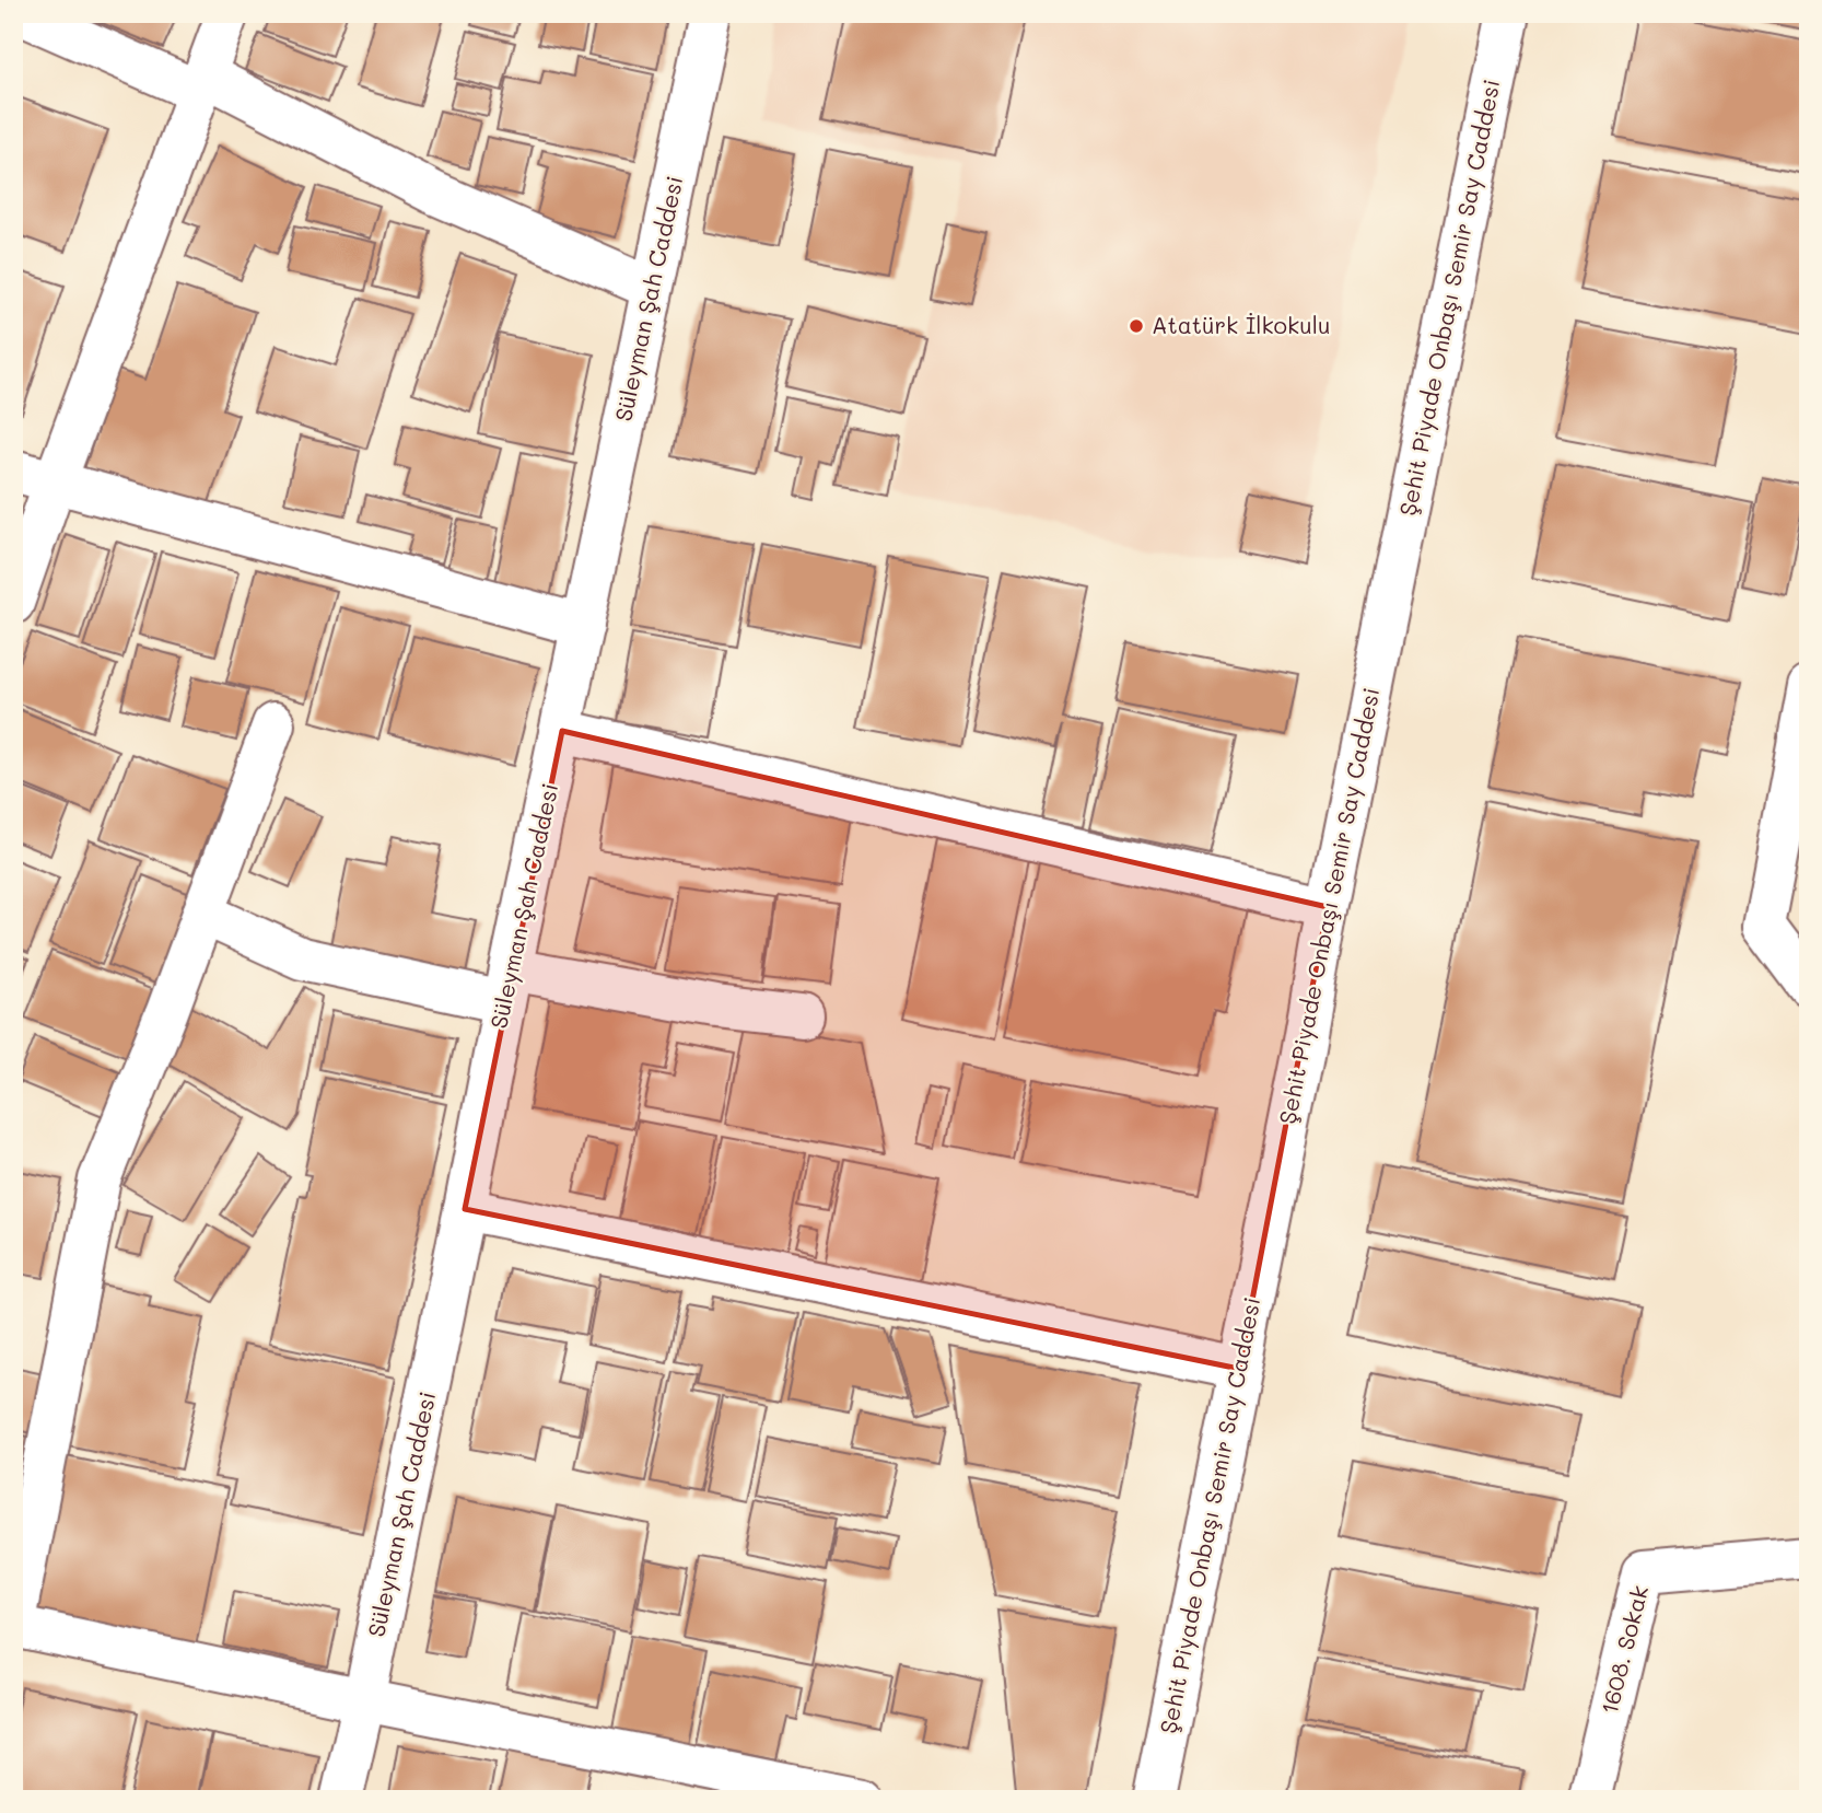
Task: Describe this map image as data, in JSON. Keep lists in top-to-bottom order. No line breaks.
{"streets":{"street":["Şehit Piyade Onbaşı Semir Say Caddesi","Süleyman Şah Caddesi","1608. Sokak"]},"places":["Atatürk İlkokulu"]}
